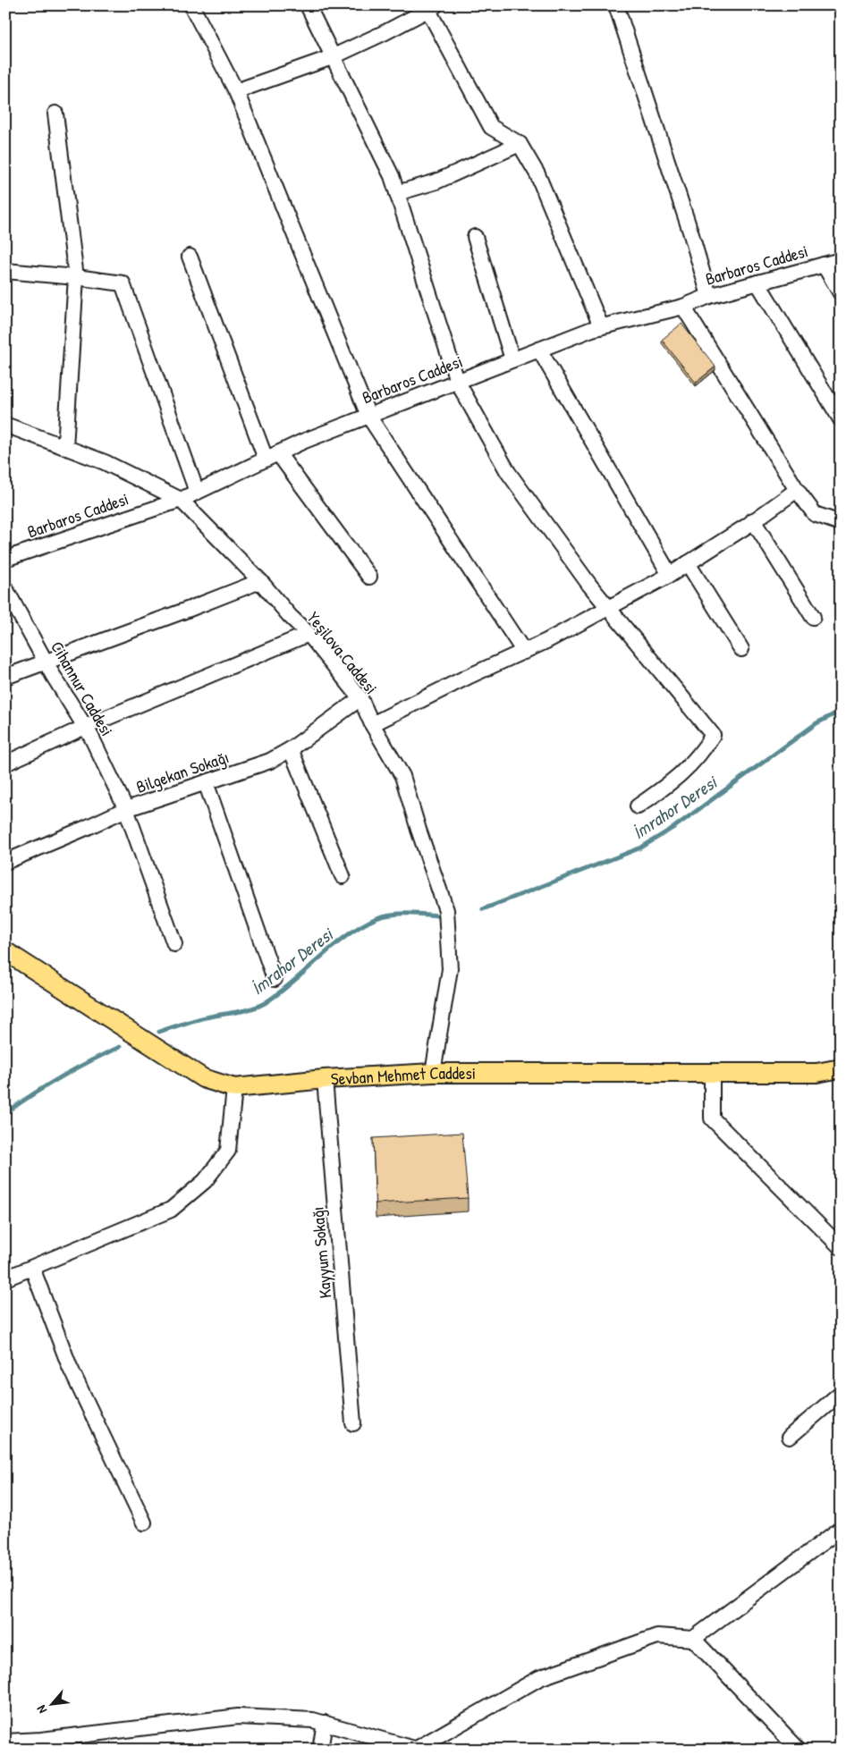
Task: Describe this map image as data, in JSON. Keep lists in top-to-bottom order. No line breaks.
{"streets":{"main road":["Sevban Mehmet Caddesi"],"street":["Barbaros Caddesi","Yeşilova Caddesi","Cihannur Caddesi","Bilgekan Sokağı","Kayyum Sokağı"]},"crossings":[["Barbaros Caddesi","Yeşilova Caddesi"],["Yeşilova Caddesi","Bilgekan Sokağı"],["Yeşilova Caddesi","Sevban Mehmet Caddesi"],["Cihannur Caddesi","Bilgekan Sokağı"],["Sevban Mehmet Caddesi","Kayyum Sokağı"]],"water":["İmrahor Deresi"],"north":"bottom left"}
